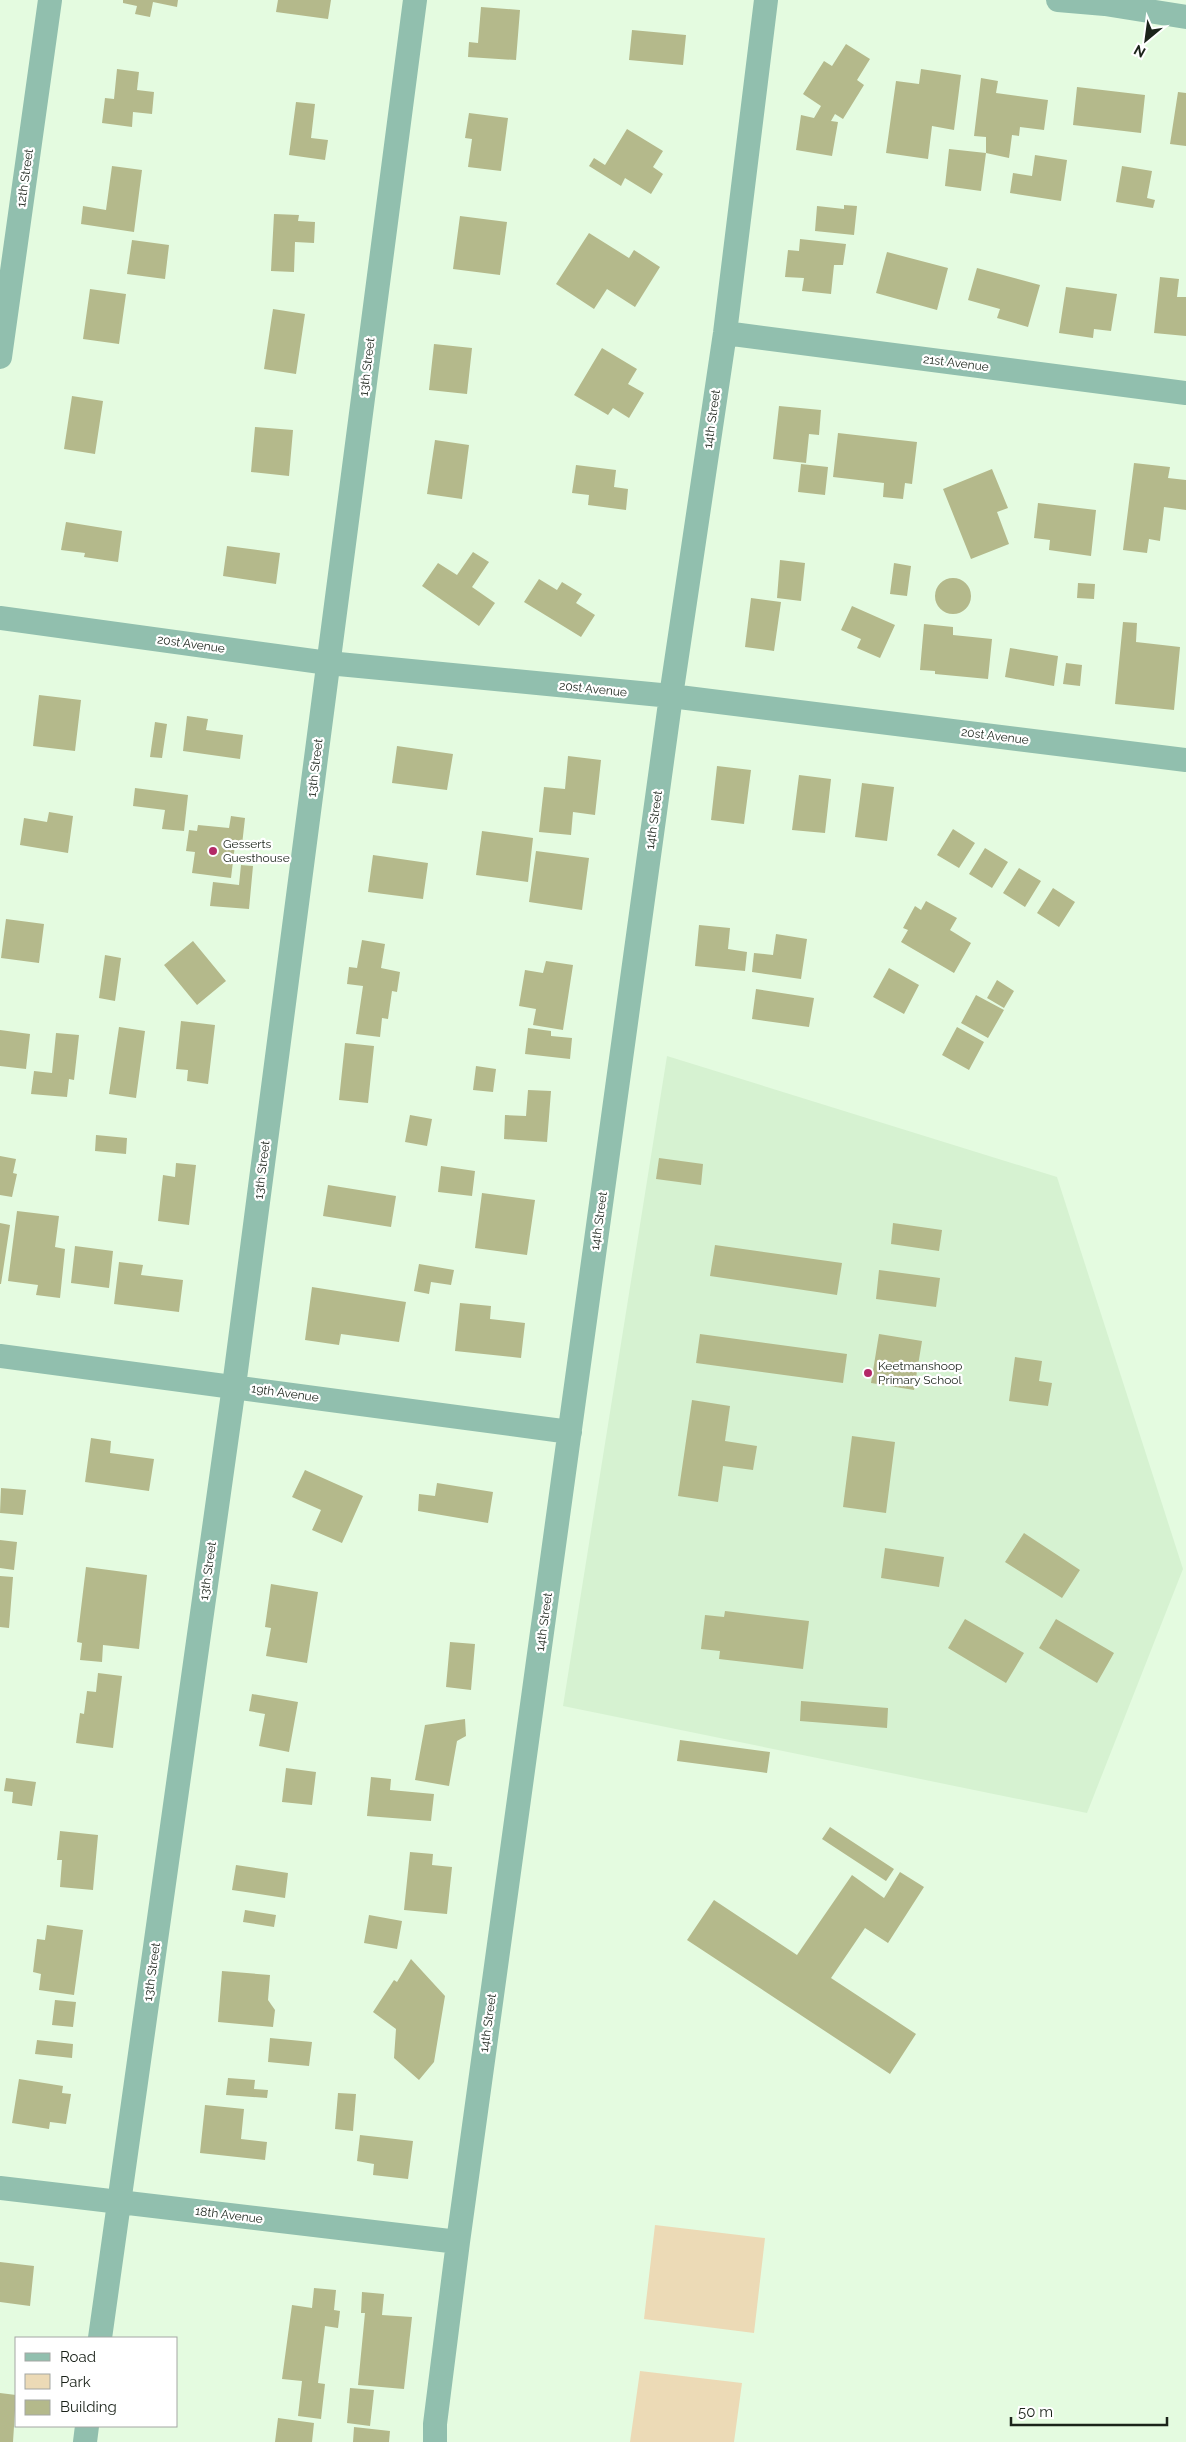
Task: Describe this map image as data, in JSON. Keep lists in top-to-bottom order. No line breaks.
{"streets":{"street":["12th Street","21st Avenue","13th Street","14th Street","20st Avenue","19th Avenue","18th Avenue"]},"crossings":[["21st Avenue","14th Street"],["13th Street","20st Avenue"],["13th Street","19th Avenue"],["13th Street","18th Avenue"],["14th Street","20st Avenue"],["14th Street","19th Avenue"],["14th Street","18th Avenue"]],"places":["Gesserts Guesthouse","Keetmanshoop Primary School"],"legend":["Road","Park","Building"],"scale_bar":"50 m","north":"bottom left"}
